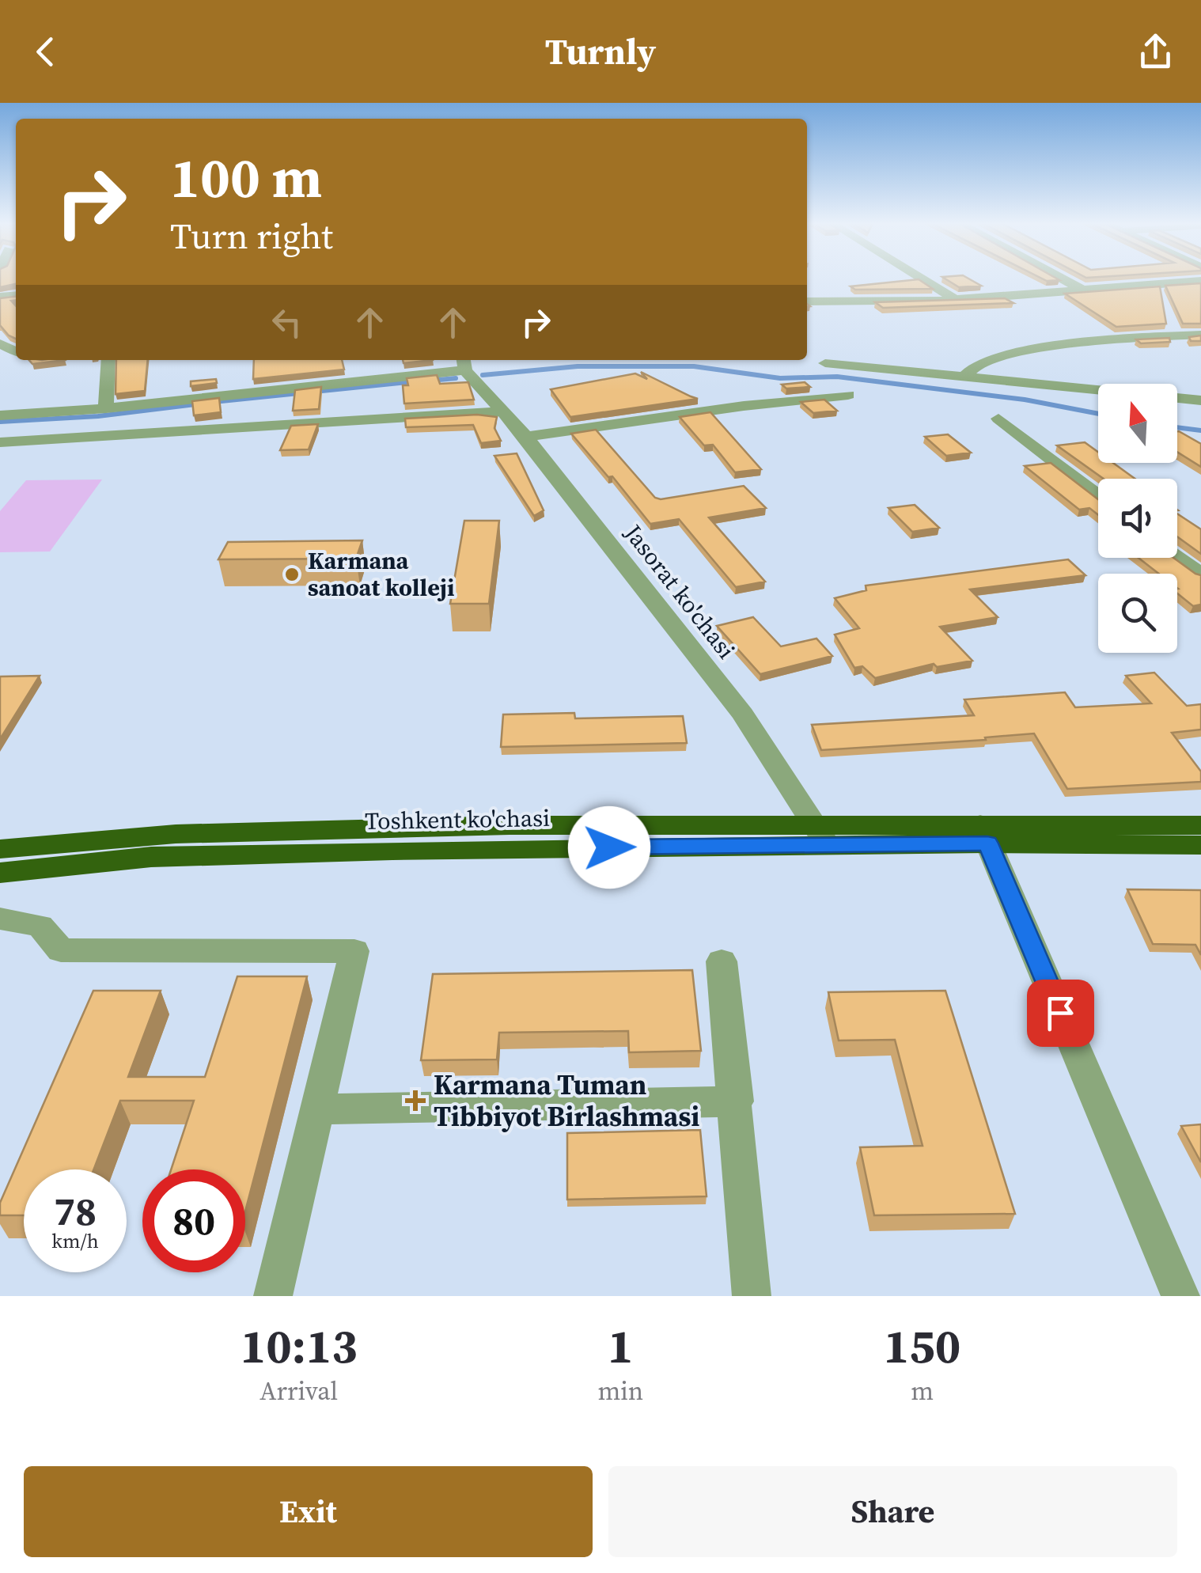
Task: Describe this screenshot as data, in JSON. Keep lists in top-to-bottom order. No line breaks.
{"streets":{"highway":["Toshkent ko'chasi"],"street":["Jasorat ko'chasi"]},"crossings":[["Jasorat ko'chasi","Toshkent ko'chasi"]],"places":{"other":["Karmana sanoat kolleji"],"health":["Karmana Tuman Tibbiyot Birlashmasi"]},"north":"top","page":{"header":"Turnly","turn":["100 m","Turn right"],"speed":"78 km/h","limit":"80","eta":["10:13","Arrival","1","min","150","m"],"buttons":["Exit","Share"]}}
